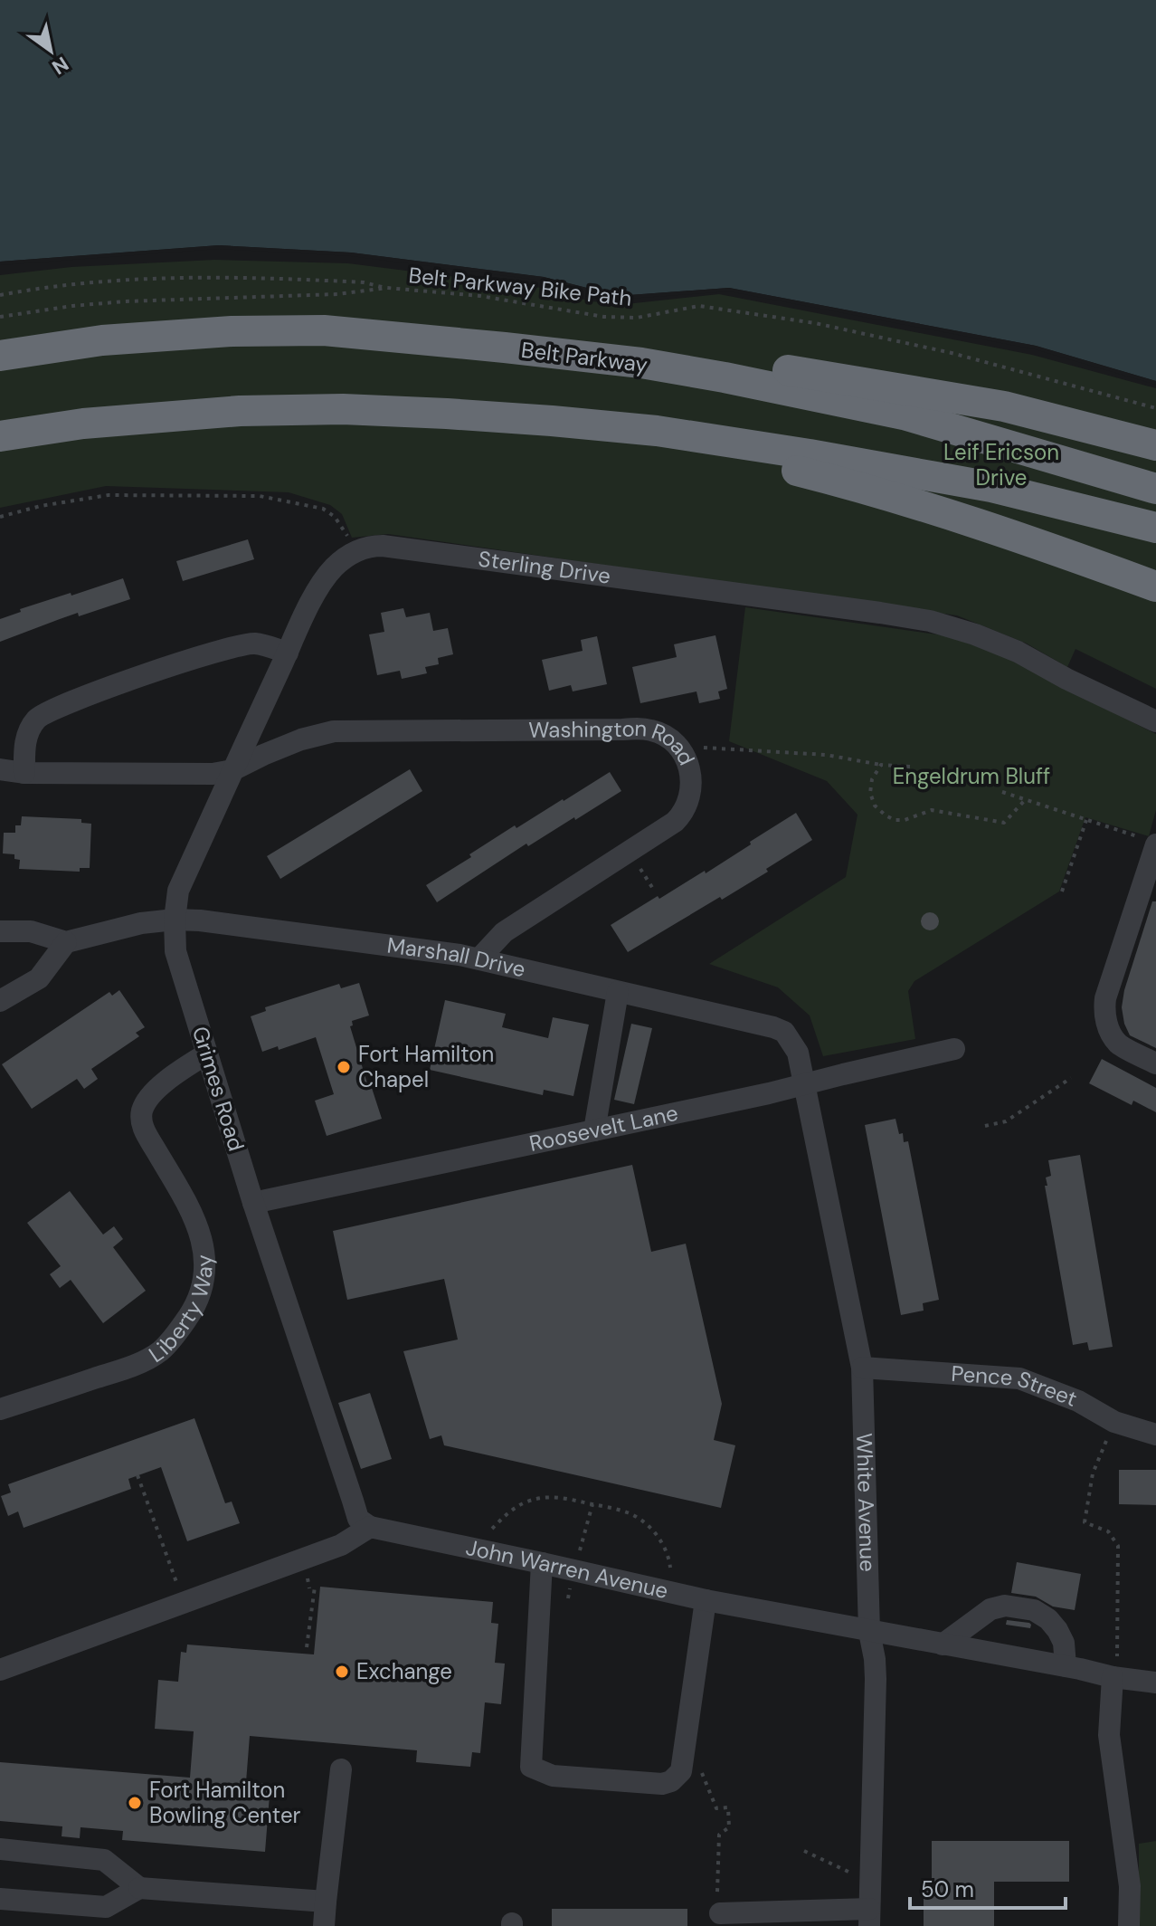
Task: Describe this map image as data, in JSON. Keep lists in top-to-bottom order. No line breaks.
{"streets":{"highway":["Belt Parkway"],"street":["Sterling Drive","Washington Road","Marshall Drive","Grimes Road","Roosevelt Lane","Liberty Way","Pence Street","White Avenue","John Warren Avenue"],"path":["Belt Parkway Bike Path"]},"crossings":[["Washington Road","Marshall Drive"],["Washington Road","Grimes Road"],["Marshall Drive","Grimes Road"],["Marshall Drive","Roosevelt Lane"],["Marshall Drive","White Avenue"],["Grimes Road","Roosevelt Lane"],["Grimes Road","Liberty Way"],["Grimes Road","John Warren Avenue"],["Roosevelt Lane","White Avenue"],["Pence Street","White Avenue"],["White Avenue","John Warren Avenue"]],"parks":["Leif Ericson Drive","Engeldrum Bluff"],"places":["Fort Hamilton Chapel","Exchange","Fort Hamilton Bowling Center"],"scale_bar":"50 m","north":"bottom right"}
